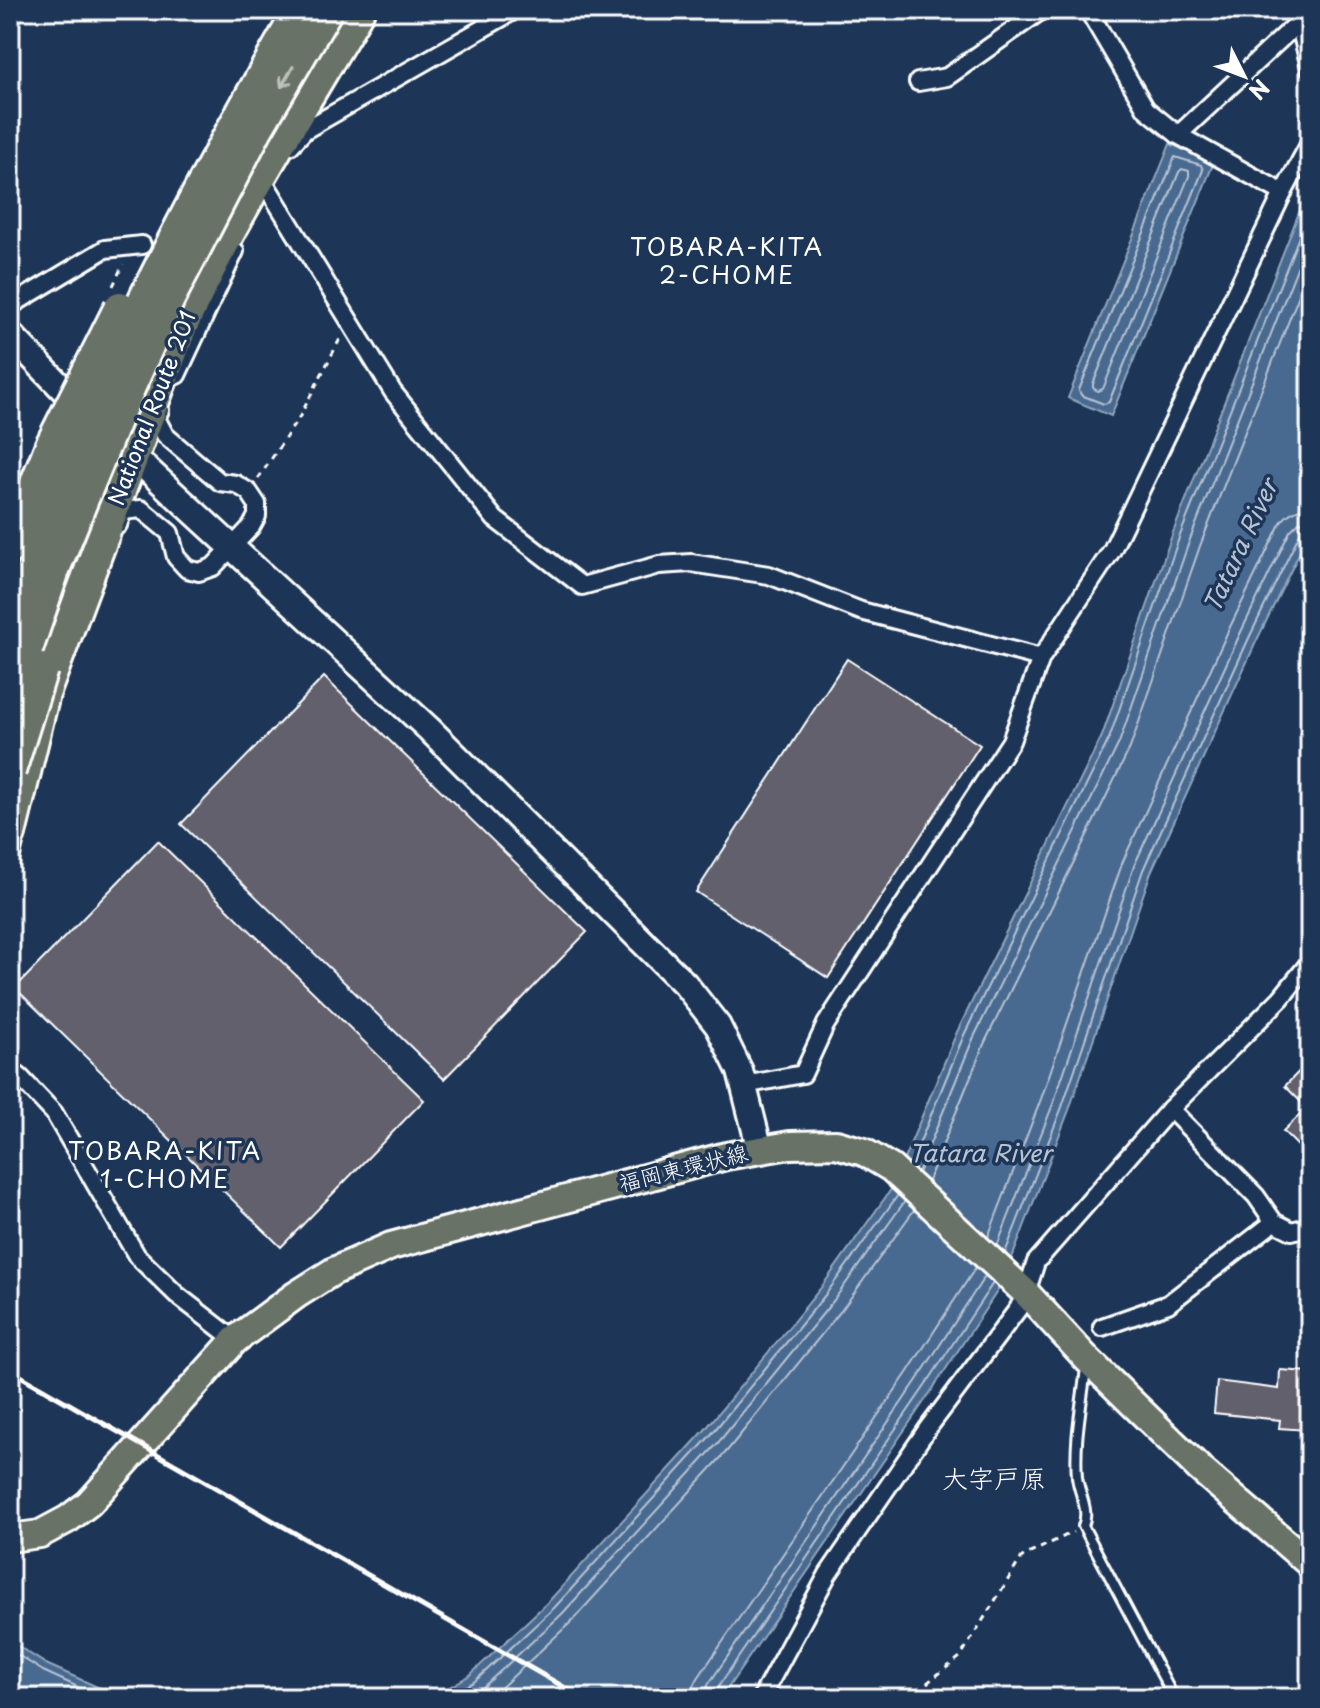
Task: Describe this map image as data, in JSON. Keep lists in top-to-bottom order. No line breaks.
{"streets":{"highway":["National Route 201"],"main road":["福岡東環状線"]},"districts":["TOBARA-KITA 2-CHOME","TOBARA-KITA 1-CHOME","大字戸原"],"water":["Tatara River"],"north":"bottom right"}
